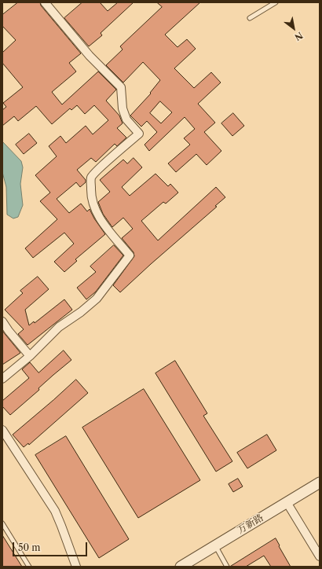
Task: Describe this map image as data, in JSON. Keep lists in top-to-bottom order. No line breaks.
{"streets":{"street":["万新路"]},"scale_bar":"50 m","north":"bottom right"}
